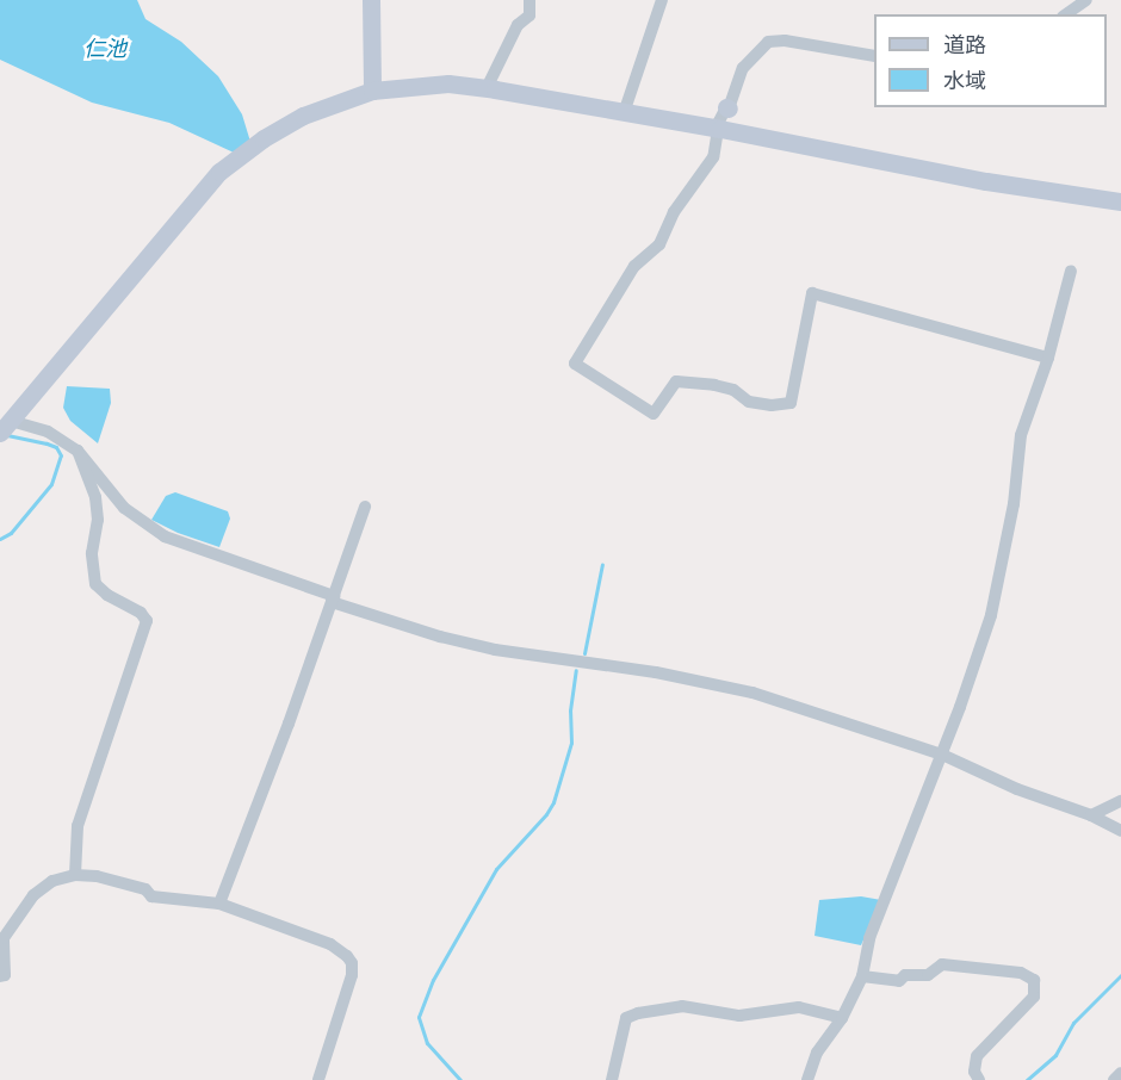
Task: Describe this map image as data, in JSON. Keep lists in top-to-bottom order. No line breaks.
{"water":["仁池"],"legend":["道路","水域"]}
